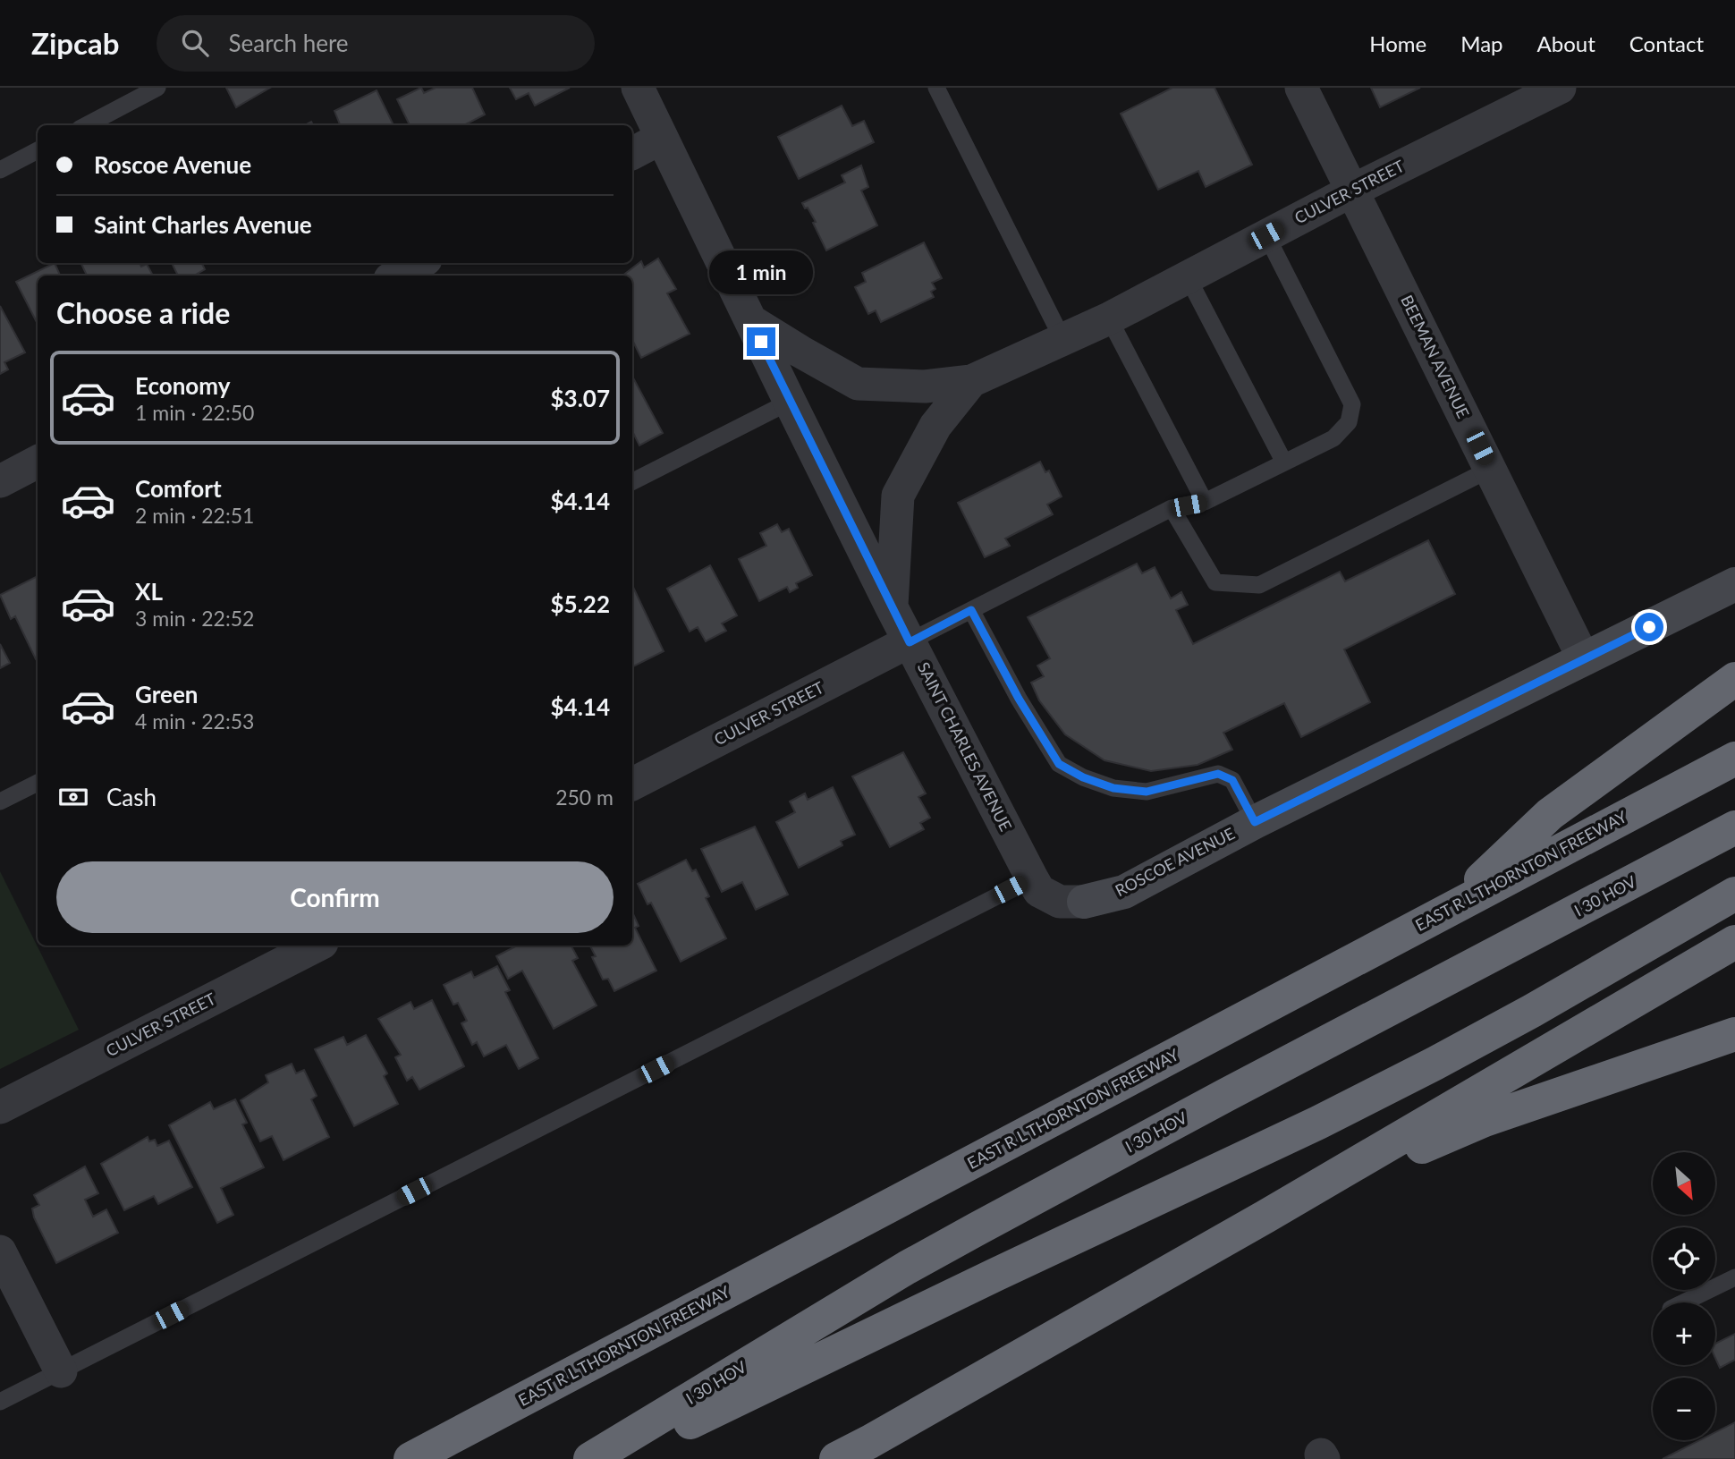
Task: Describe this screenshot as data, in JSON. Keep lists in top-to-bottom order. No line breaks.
{"streets":{"highway":["EAST R L THORNTON FREEWAY","I 30 HOV"],"street":["CULVER STREET","BEEMAN AVENUE","SAINT CHARLES AVENUE","ROSCOE AVENUE"]},"crossings":[["CULVER STREET","BEEMAN AVENUE"],["CULVER STREET","SAINT CHARLES AVENUE"],["BEEMAN AVENUE","ROSCOE AVENUE"],["SAINT CHARLES AVENUE","ROSCOE AVENUE"]],"north":"bottom right","page":{"header":"Zipcab","search":"Search here","nav":["Home","Map","About","Contact"],"banner":["Roscoe Avenue","Saint Charles Avenue"],"bubble":"1 min","heading":"Choose a ride","list":[{"name":"Economy","note":"1 min · 22:50","value":"$3.07"},{"name":"Comfort","note":"2 min · 22:51","value":"$4.14"},{"name":"XL","note":"3 min · 22:52","value":"$5.22"},{"name":"Green","note":"4 min · 22:53","value":"$4.14"}],"pay":["Cash","250 m"],"buttons":"Confirm","map_buttons":["+","−"]}}
